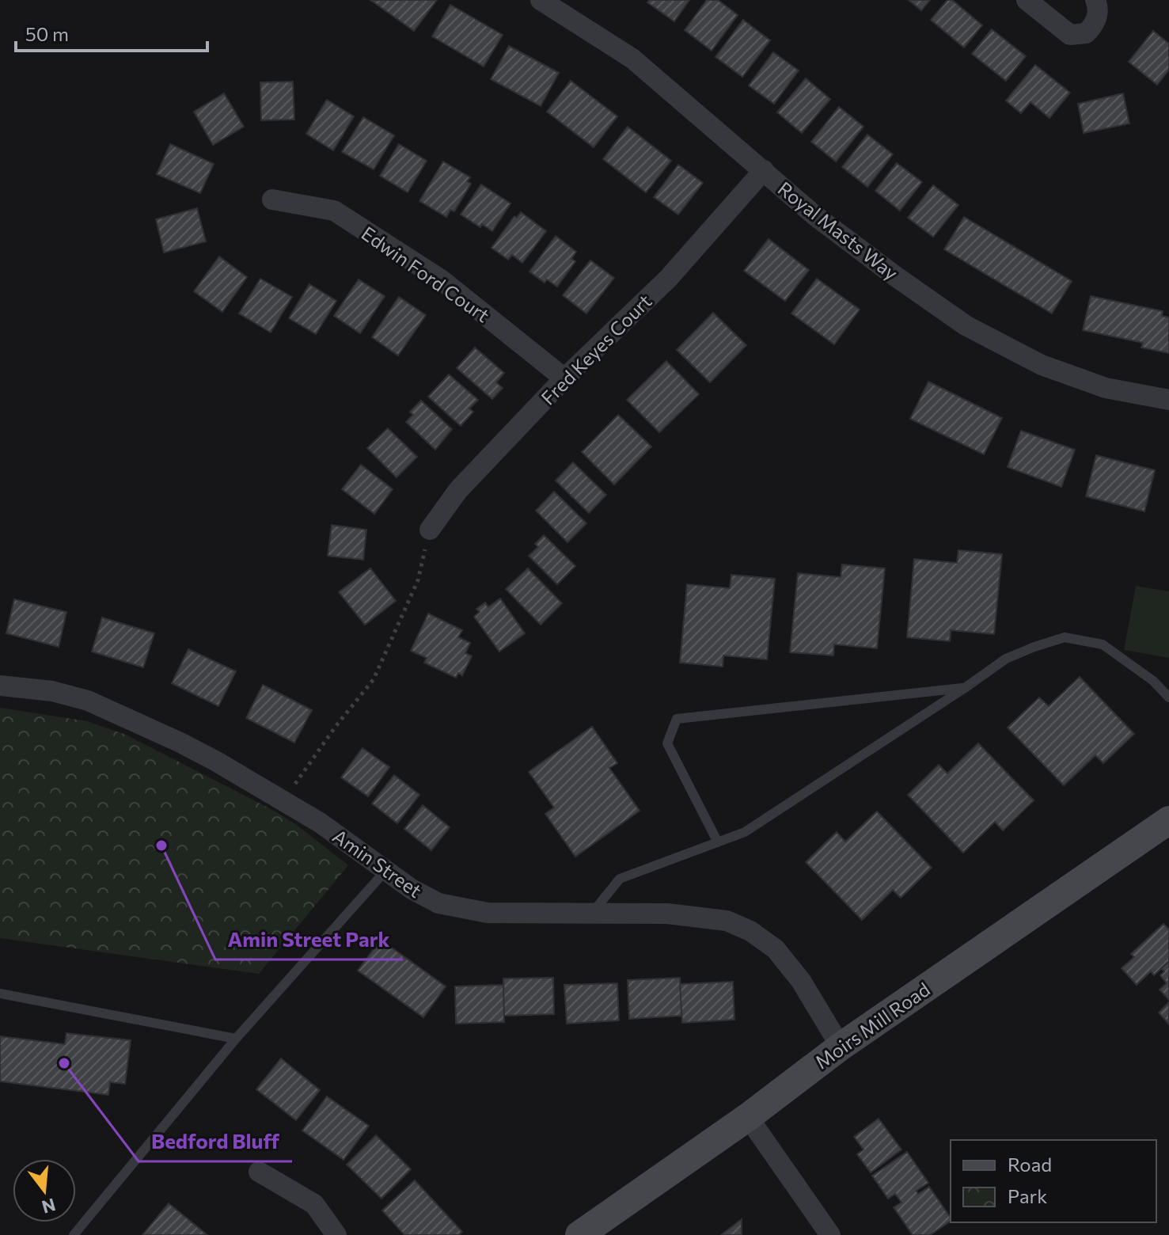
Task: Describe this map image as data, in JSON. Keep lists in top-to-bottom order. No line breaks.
{"streets":{"street":["Royal Masts Way","Edwin Ford Court","Fred Keyes Court","Amin Street","Moirs Mill Road"]},"crossings":[["Royal Masts Way","Fred Keyes Court"],["Edwin Ford Court","Fred Keyes Court"],["Amin Street","Moirs Mill Road"]],"places":["Amin Street Park","Bedford Bluff"],"legend":["Road","Park"],"scale_bar":"50 m","north":"bottom"}
